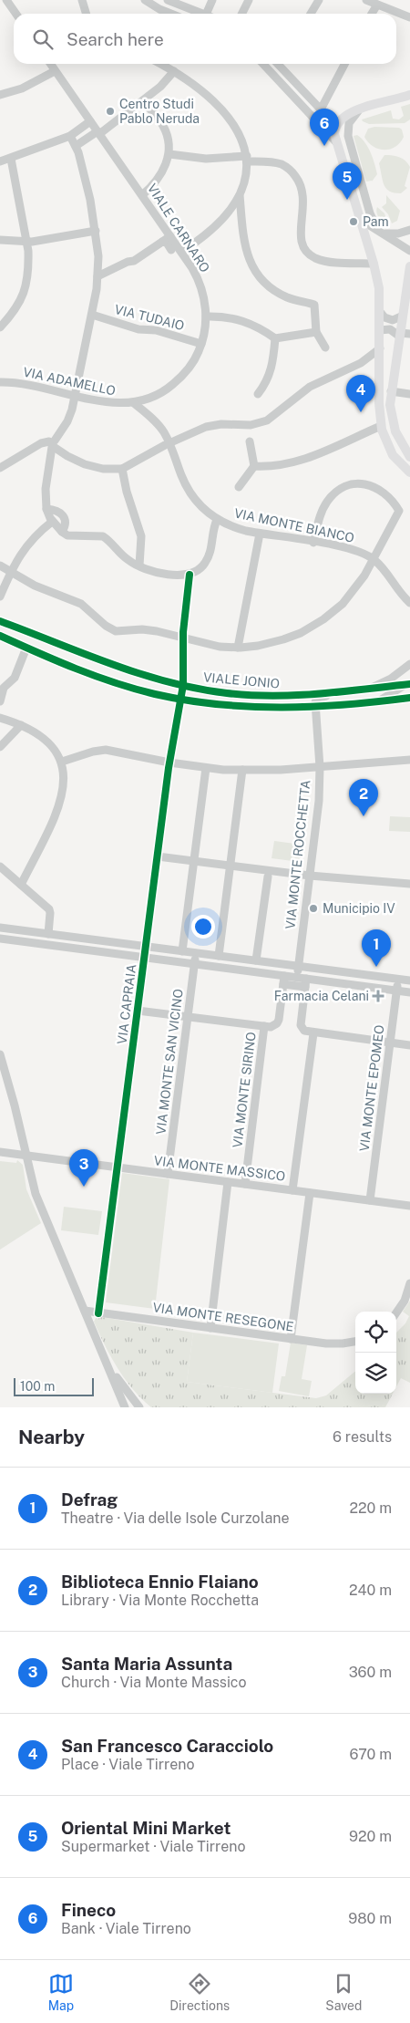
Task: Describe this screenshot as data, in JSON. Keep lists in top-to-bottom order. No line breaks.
{"streets":{"main road":["VIALE JONIO"],"street":["VIALE CARNARO","VIA TUDAIO","VIA ADAMELLO","VIA MONTE BIANCO","VIA MONTE ROCCHETTA","VIA CAPRAIA","VIA MONTE SAN VICINO","VIA MONTE EPOMEO","VIA MONTE SIRINO","VIA MONTE MASSICO","VIA MONTE RESEGONE"]},"crossings":[["VIALE CARNARO","VIA TUDAIO"],["VIALE CARNARO","VIA ADAMELLO"],["VIALE CARNARO","VIA MONTE BIANCO"],["VIA ADAMELLO","VIA MONTE BIANCO"],["VIALE JONIO","VIA MONTE ROCCHETTA"],["VIALE JONIO","VIA CAPRAIA"],["VIA CAPRAIA","VIA MONTE MASSICO"],["VIA CAPRAIA","VIA MONTE RESEGONE"],["VIA MONTE SAN VICINO","VIA MONTE MASSICO"],["VIA MONTE EPOMEO","VIA MONTE MASSICO"],["VIA MONTE SIRINO","VIA MONTE MASSICO"]],"places":{"other":["Centro Studi Pablo Neruda","Pam","Municipio IV"],"health":["Farmacia Celani"]},"scale_bar":"100 m","page":{"search":"Search here","pins":["6","5","4","2","1","3"],"scale":"100 m","heading":["Nearby","6 results"],"list":[{"mark":"1","name":"Defrag","note":"Theatre · Via delle Isole Curzolane","value":"220 m"},{"mark":"2","name":"Biblioteca Ennio Flaiano","note":"Library · Via Monte Rocchetta","value":"240 m"},{"mark":"3","name":"Santa Maria Assunta","note":"Church · Via Monte Massico","value":"360 m"},{"mark":"4","name":"San Francesco Caracciolo","note":"Place · Viale Tirreno","value":"670 m"},{"mark":"5","name":"Oriental Mini Market","note":"Supermarket · Viale Tirreno","value":"920 m"},{"mark":"6","name":"Fineco","note":"Bank · Viale Tirreno","value":"980 m"}],"nav":["Map","Directions","Saved"]}}
